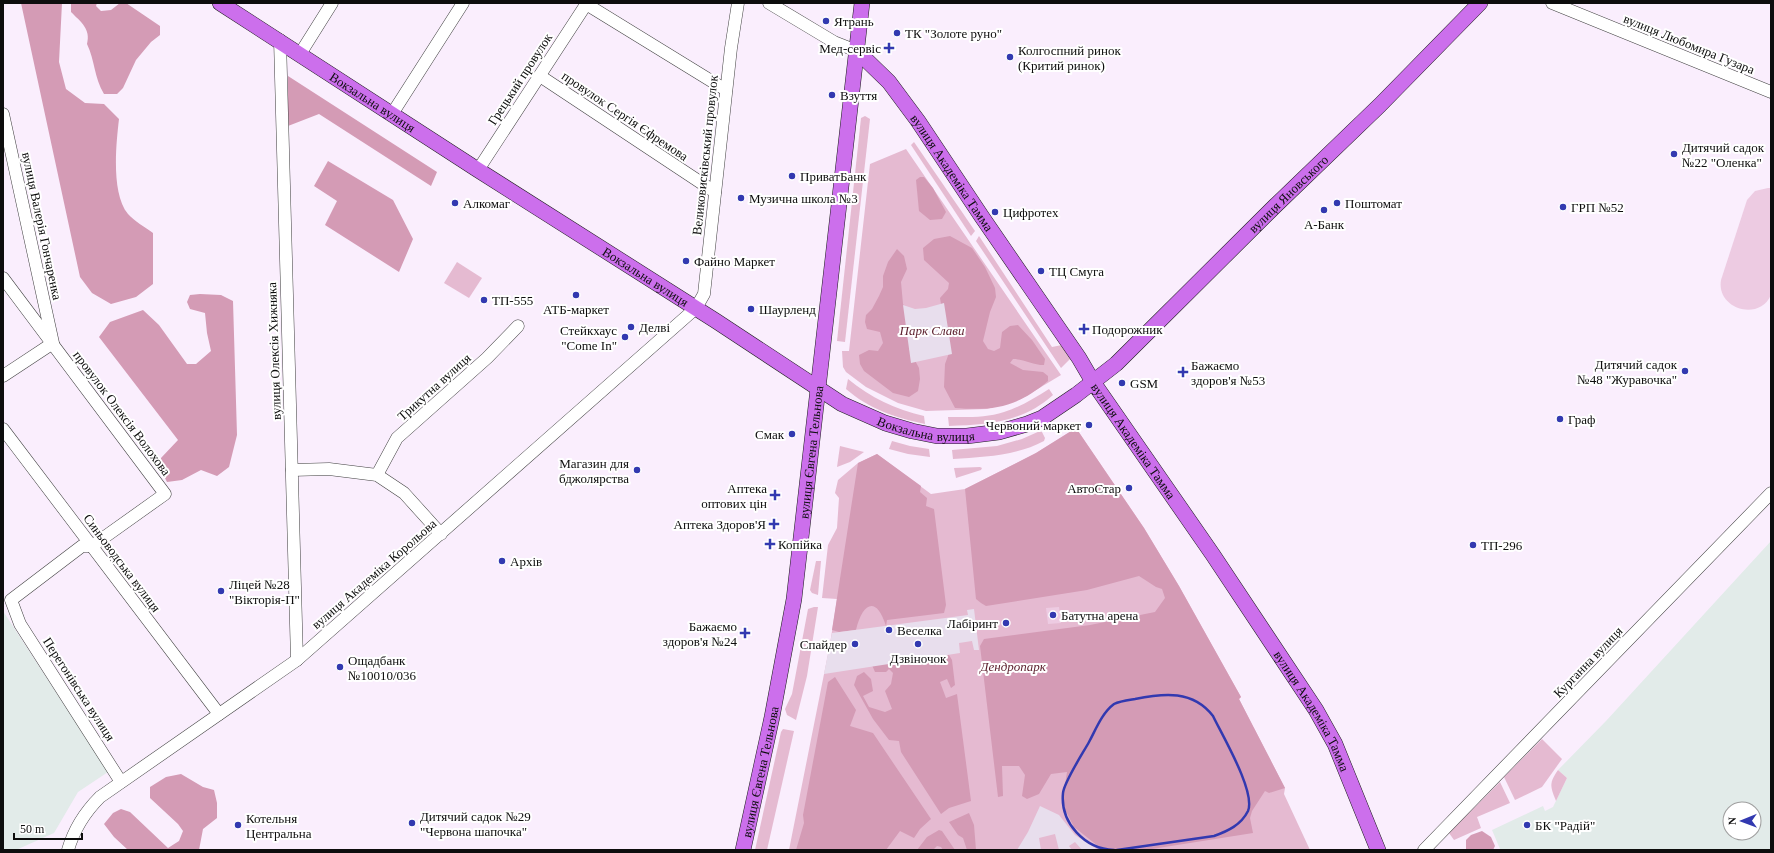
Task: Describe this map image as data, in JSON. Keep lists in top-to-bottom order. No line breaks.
{"streets":{"main road":["Вокзальна вулиця","вулиця Академіка Тамма","вулиця Яновського","вулиця Євгена Тельнова"],"street":["вулиця Любомира Гузара","Грецький провулок","провулок Сергія Єфремова","Великовисківський провулок","вулиця Валерія Гончаренка","вулиця Олексія Хижняка","Трикутна вулиця","провулок Олексія Волохова","Синьоводська вулиця","вулиця Академіка Корольова","Курганна вулиця","Перегонівська вулиця"]},"crossings":[["Грецький провулок","Вокзальна вулиця"],["Грецький провулок","провулок Сергія Єфремова"],["Вокзальна вулиця","Великовисківський провулок"],["Вокзальна вулиця","вулиця Академіка Тамма"],["Вокзальна вулиця","вулиця Яновського"],["Вокзальна вулиця","вулиця Олексія Хижняка"],["Вокзальна вулиця","вулиця Євгена Тельнова"],["Вокзальна вулиця","вулиця Академіка Корольова"],["провулок Сергія Єфремова","Великовисківський провулок"],["Великовисківський провулок","вулиця Академіка Корольова"],["вулиця Академіка Тамма","вулиця Яновського"],["вулиця Академіка Тамма","вулиця Євгена Тельнова"],["вулиця Валерія Гончаренка","провулок Олексія Волохова"],["вулиця Олексія Хижняка","вулиця Академіка Корольова"],["провулок Олексія Волохова","Синьоводська вулиця"],["провулок Олексія Волохова","Перегонівська вулиця"],["Синьоводська вулиця","вулиця Академіка Корольова"],["Синьоводська вулиця","Перегонівська вулиця"],["вулиця Академіка Корольова","Перегонівська вулиця"]],"parks":["Парк Слави","Дендропарк"],"places":{"other":["Ятрань","ТК \"Золоте руно\"","Колгоспний ринок (Критий ринок)","Взуття","Дитячий садок №22 \"Оленка\"","ПриватБанк","Музична школа №3","Алкомаг","Поштомат","ГРП №52","А-Банк","Цифротех","Файно Маркет","ТЦ Смуга","АТБ-маркет","ТП-555","Шаурленд","Делві","Стейкхаус \"Come In\"","Дитячий садок №48 \"Журавочка\"","GSM","Граф","Червоний маркет","Смак","Магазин для бджолярства","АвтоСтар","ТП-296","Архів","Ліцей №28 \"Вікторія-П\"","Батутна арена","Лабіринт","Веселка","Спайдер","Дзвіночок","Ощадбанк №10010/036","Дитячий садок №29 \"Червона шапочка\"","Котельня Центральна","БК \"Радій\""],"health":["Мед-сервіс","Подорожник","Бажаємо здоров'я №53","Аптека оптових цін","Аптека Здоров'Я","Копійка","Бажаємо здоров'я №24"]},"scale_bar":"50 m","north":"left"}
